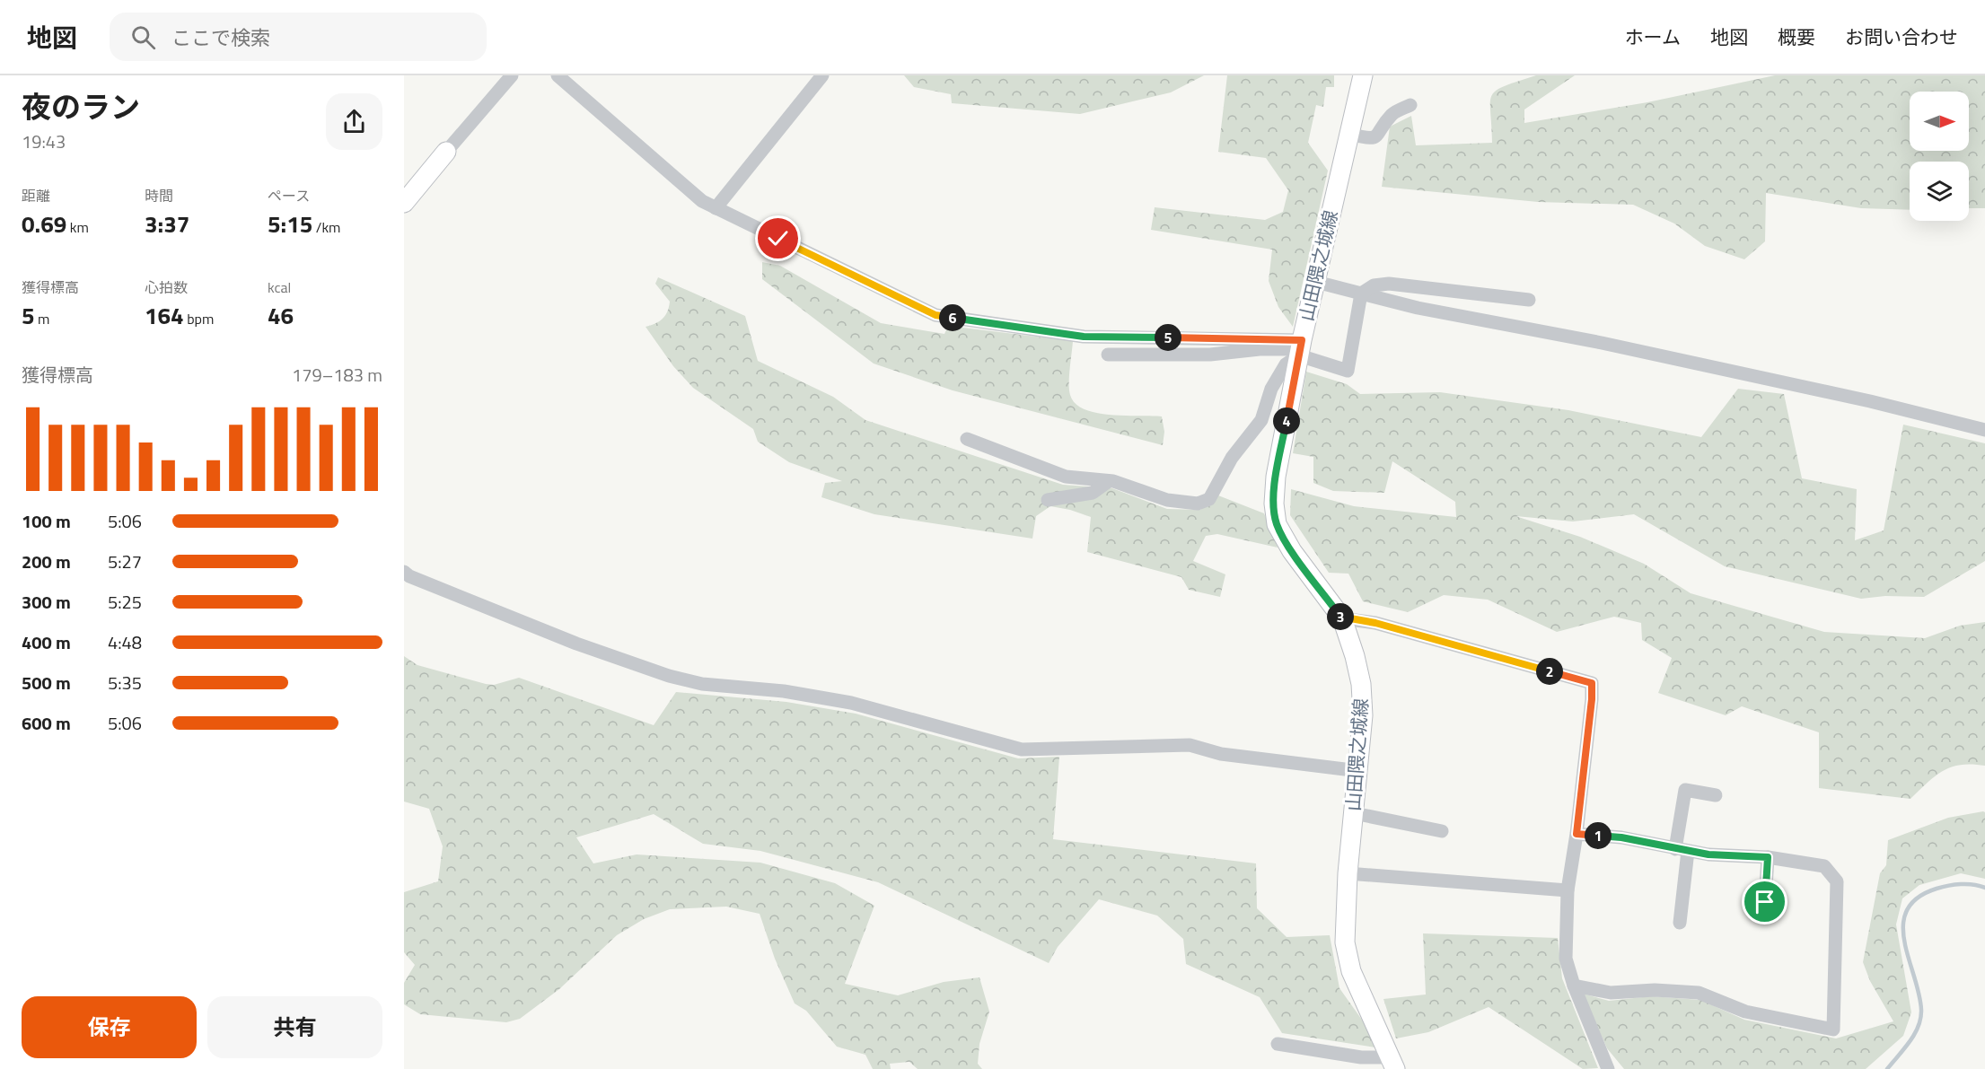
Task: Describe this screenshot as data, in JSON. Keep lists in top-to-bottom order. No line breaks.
{"streets":{"main road":["山田隈之城線"]},"north":"right","page":{"header":"地図","search":"ここで検索","nav":["ホーム","地図","概要","お問い合わせ"],"heading":["夜のラン","19:43"],"stats":[["距離","0.69 km"],["時間","3:37"],["ペース","5:15 /km"],["獲得標高","5 m"],["心拍数","164 bpm"],["kcal","46"]],"pins":["6","5","4","3","2","1"],"chart":["獲得標高","179–183 m"],"list":[{"name":"100 m","note":"5:06"},{"name":"200 m","note":"5:27"},{"name":"300 m","note":"5:25"},{"name":"400 m","note":"4:48"},{"name":"500 m","note":"5:35"},{"name":"600 m","note":"5:06"}],"buttons":["保存","共有"]}}
